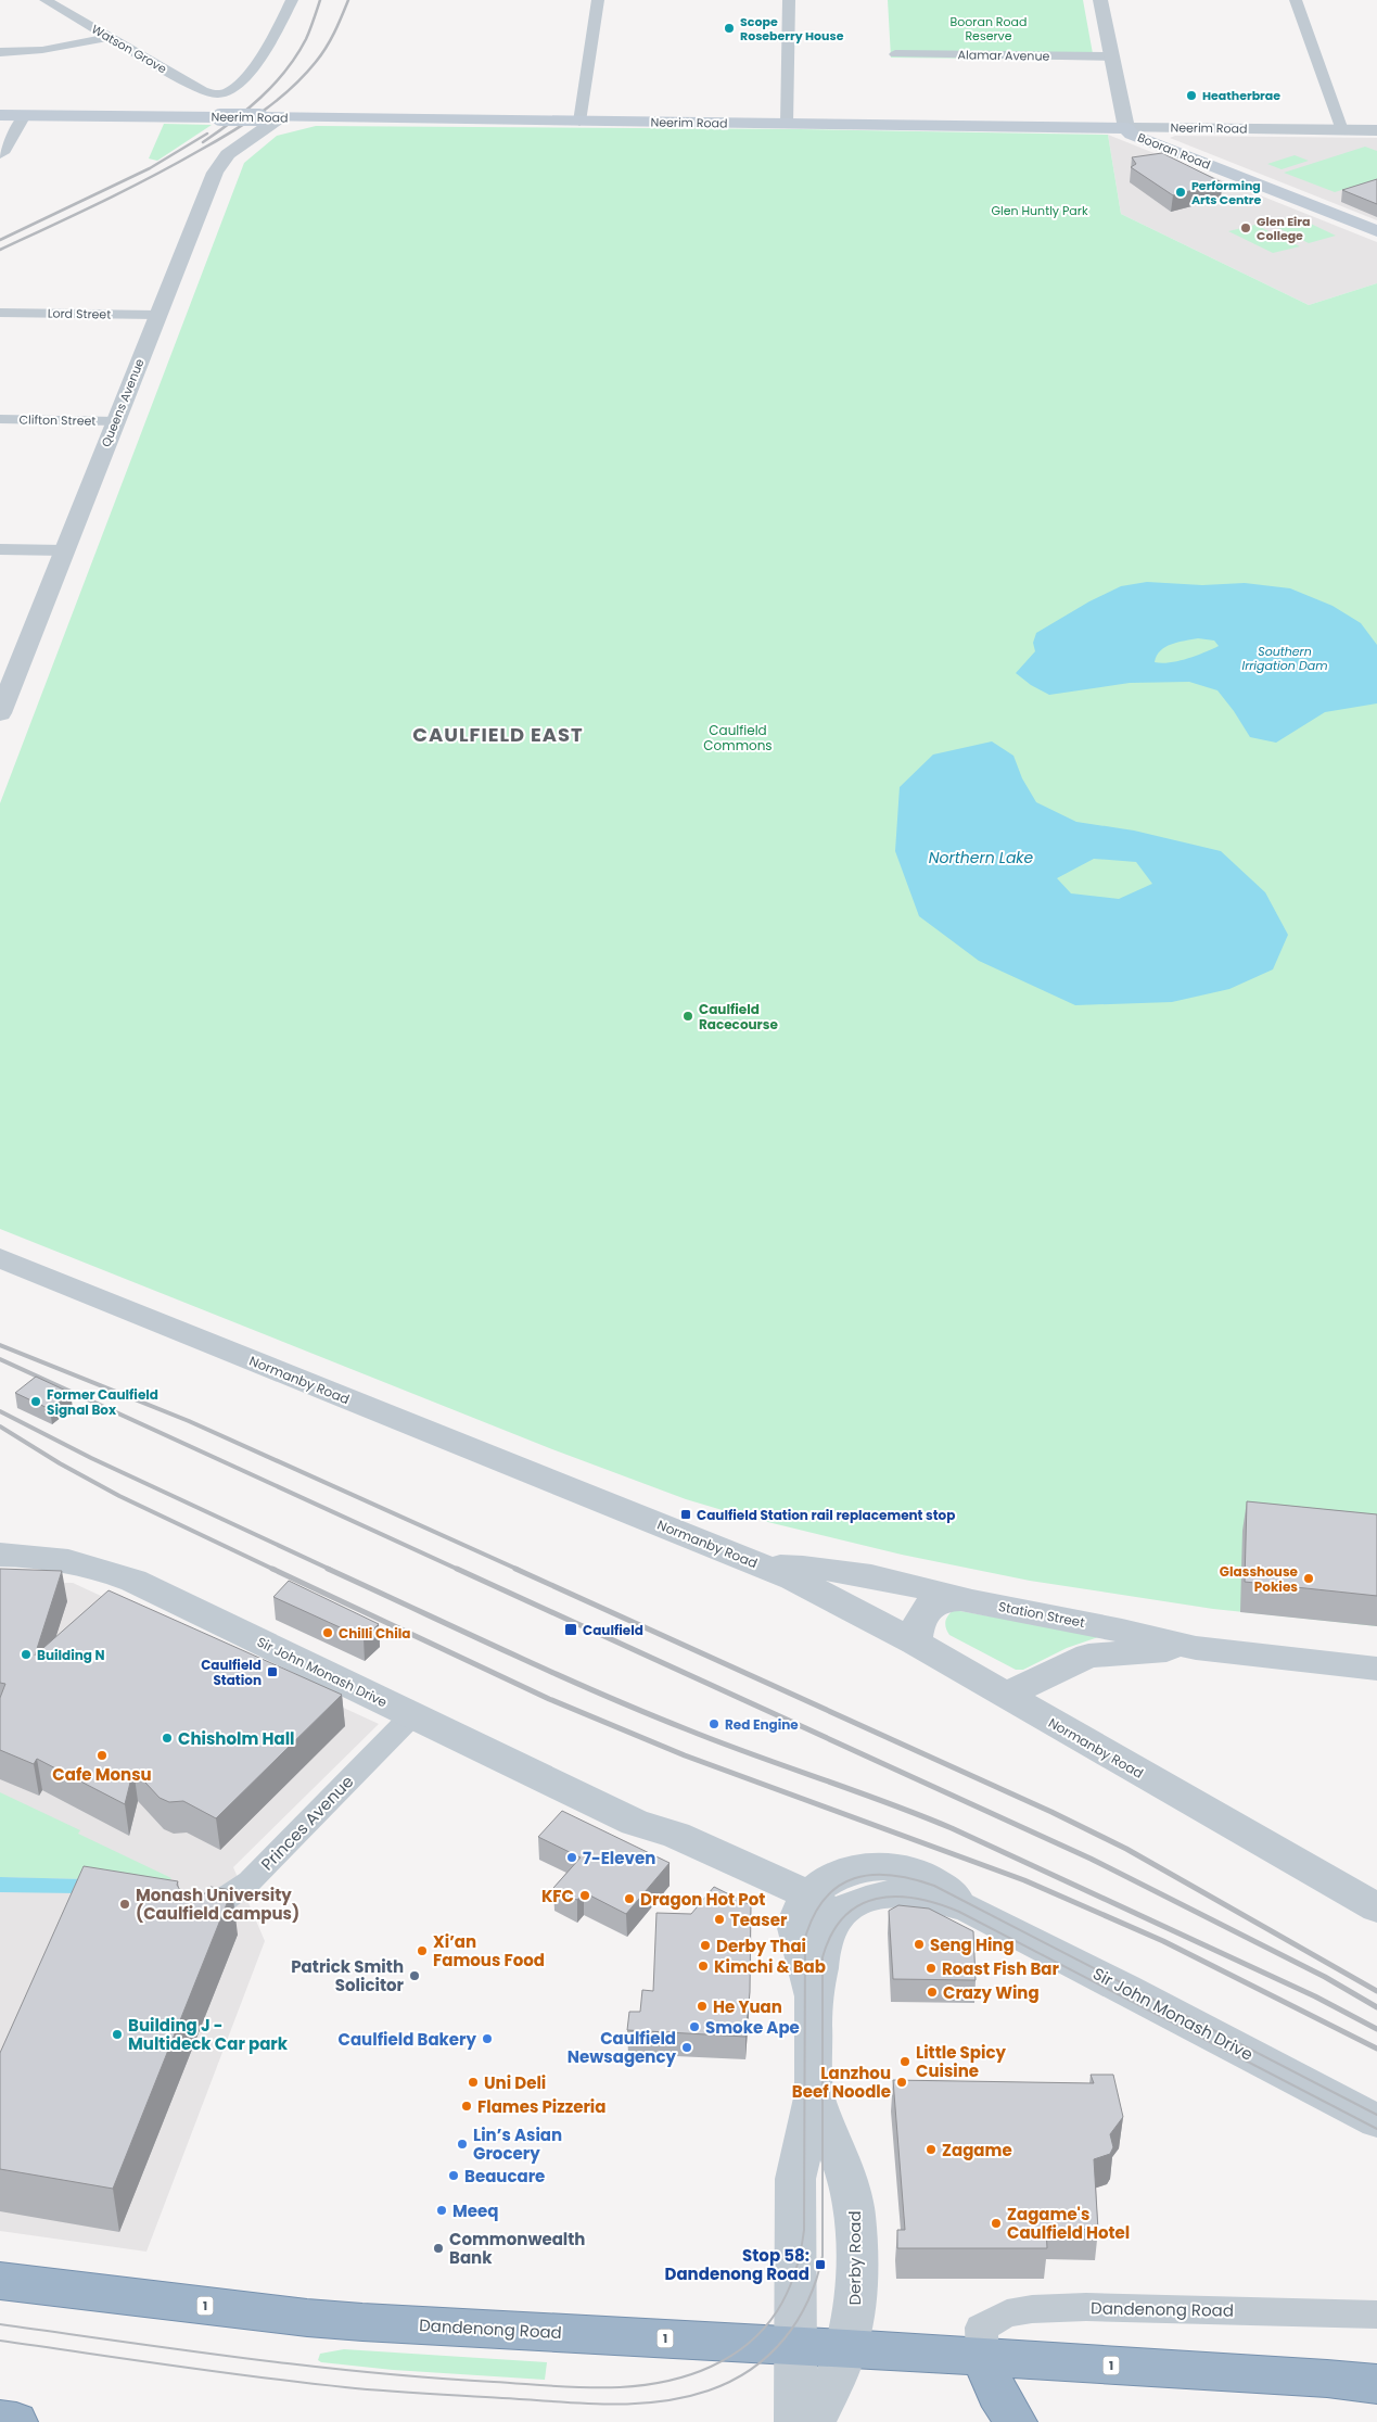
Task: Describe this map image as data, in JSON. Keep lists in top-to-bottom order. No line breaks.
{"streets":{"highway":["1","Dandenong Road"],"main road":["Neerim Road","Booran Road"],"street":["Watson Grove","Alamar Avenue","Lord Street","Queens Avenue","Clifton Street","Normanby Road","Station Street","Sir John Monash Drive","Princes Avenue","Derby Road"]},"crossings":[["Alamar Avenue","Booran Road"],["Neerim Road","Booran Road"],["Neerim Road","Queens Avenue"],["Lord Street","Queens Avenue"],["Queens Avenue","Clifton Street"],["Normanby Road","Station Street"],["Sir John Monash Drive","Princes Avenue"],["Sir John Monash Drive","Derby Road"],["Derby Road","Dandenong Road"]],"districts":["CAULFIELD EAST"],"water":["Southern Irrigation Dam","Northern Lake"],"parks":["Booran Road Reserve","Glen Huntly Park","Caulfield Commons"],"places":{"other":["Scope Roseberry House","Heatherbrae","Performing Arts Centre","Glen Eira College","Caulfield Racecourse","Former Caulfield Signal Box","Glasshouse Pokies","Chilli Chila","Building N","Red Engine","Chisholm Hall","Cafe Monsu","7-Eleven","KFC","Dragon Hot Pot","Monash University (Caulfield campus)","Teaser","Seng Hing","Derby Thai","Xi’an Famous Food","Kimchi & Bab","Roast Fish Bar","Patrick Smith Solicitor","Crazy Wing","He Yuan","Smoke Ape","Building J - Multideck Car park","Caulfield Bakery","Caulfield Newsagency","Little Spicy Cuisine","Uni Deli","Lanzhou Beef Noodle","Flames Pizzeria","Lin’s Asian Grocery","Zagame","Beaucare","Meeq","Zagame's Caulfield Hotel","Commonwealth Bank"],"transit":["Caulfield Station rail replacement stop","Caulfield","Caulfield Station","Stop 58: Dandenong Road"]}}
